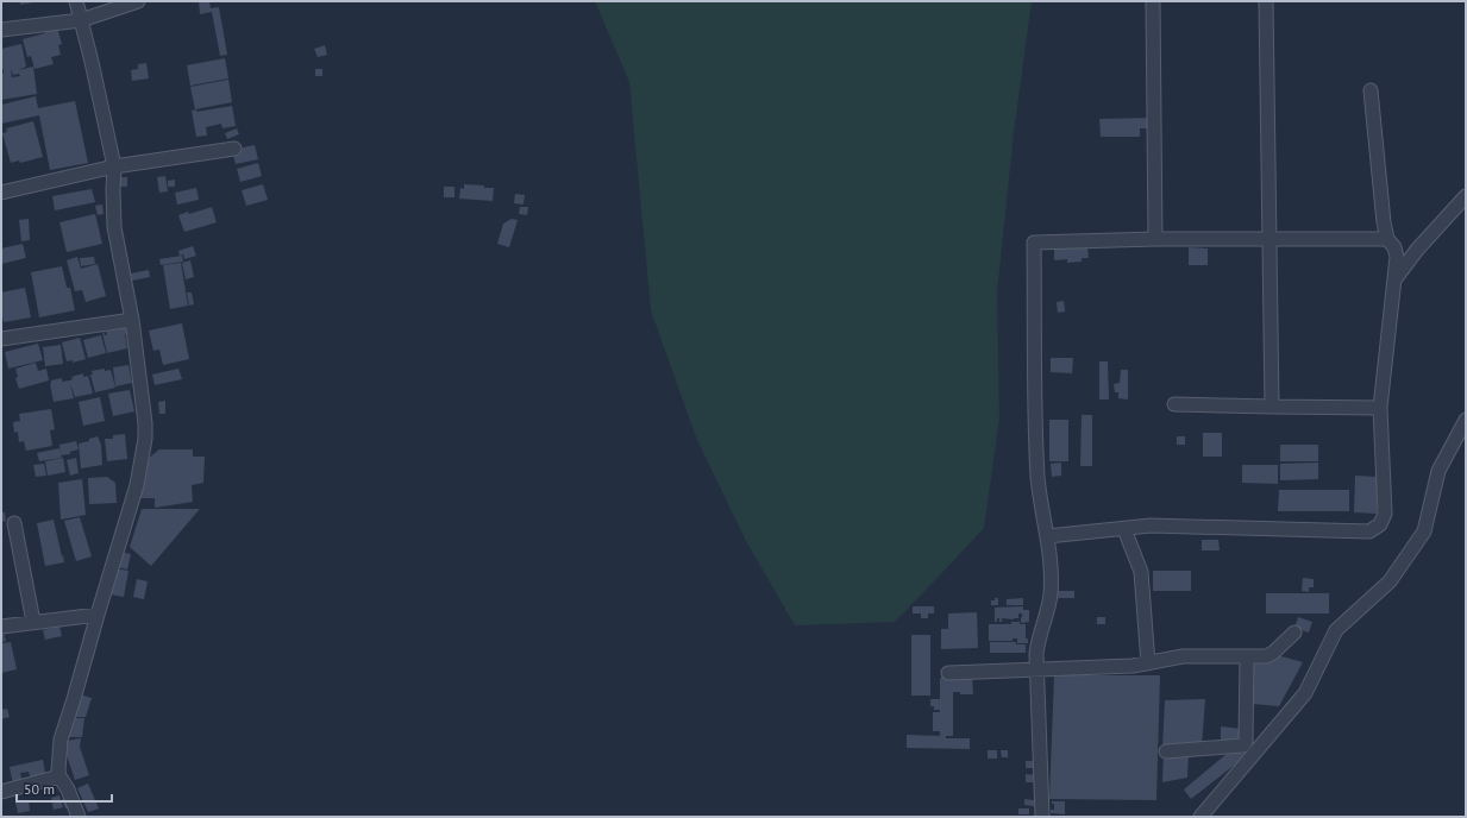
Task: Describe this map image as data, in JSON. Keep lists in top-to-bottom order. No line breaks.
{"scale_bar":"50 m"}
